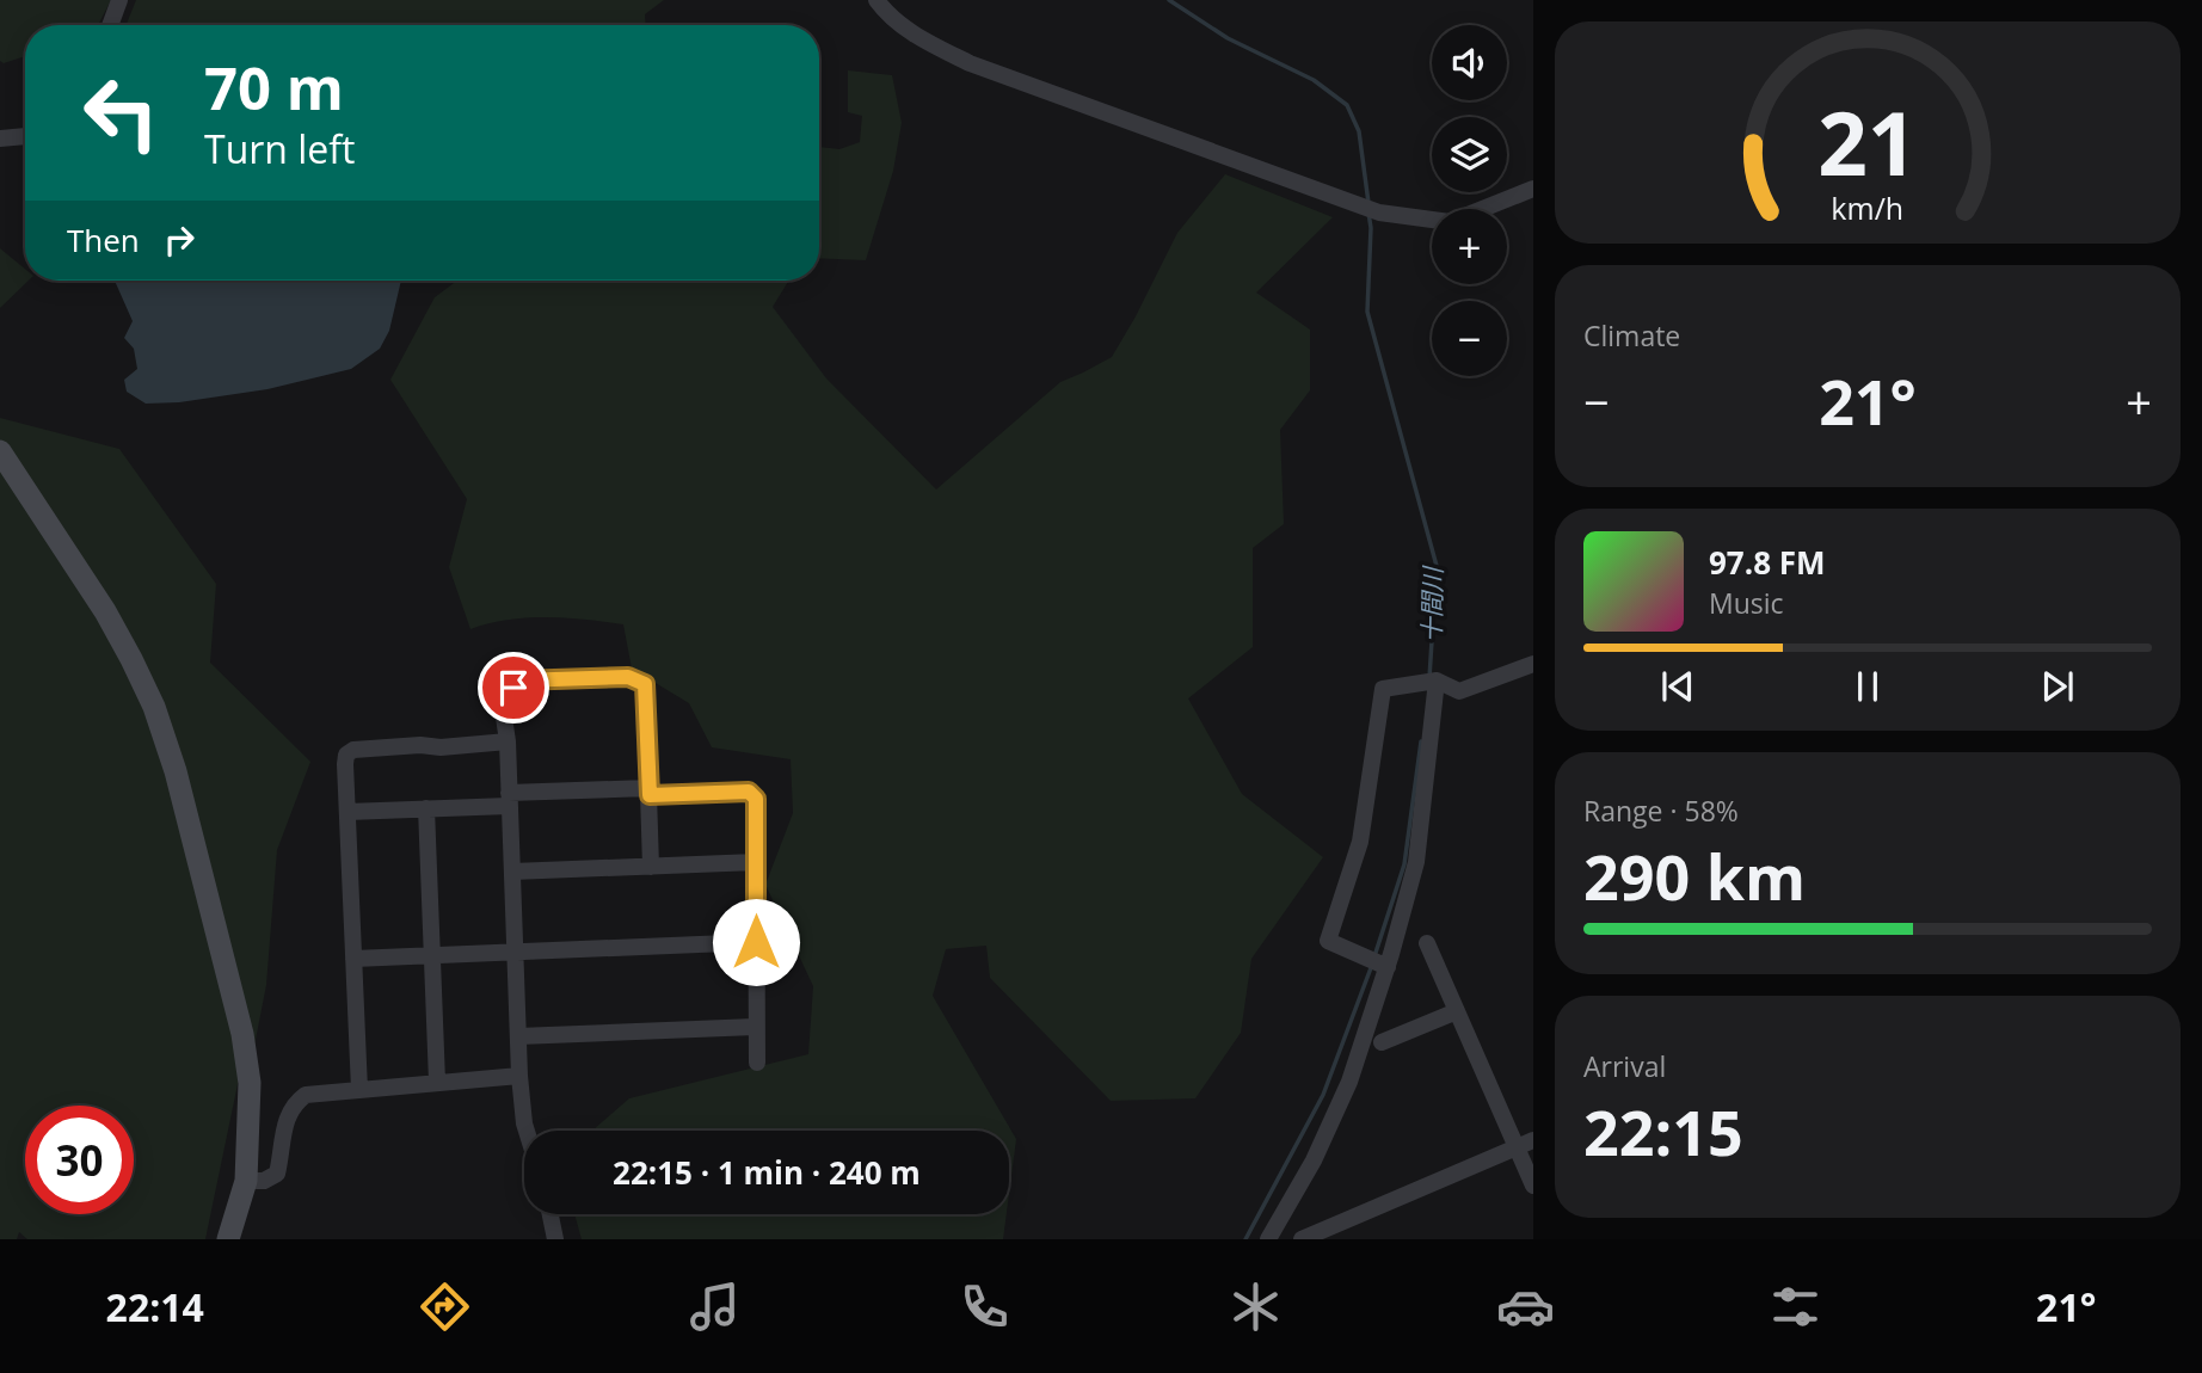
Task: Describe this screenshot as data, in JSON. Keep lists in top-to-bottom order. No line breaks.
{"water":["十間川"],"page":{"map_buttons":["+","−"],"turn":["70 m","Turn left"],"then":"Then","tile":["Climate",["Range · 58%","290 km"],["Arrival","22:15"]],"heat":["−","21°","+"],"song":["97.8 FM","Music"],"limit":"30","trip":"22:15 · 1 min · 240 m","tabs":["22:14","21°"],"gauge":["21","km/h"]}}
